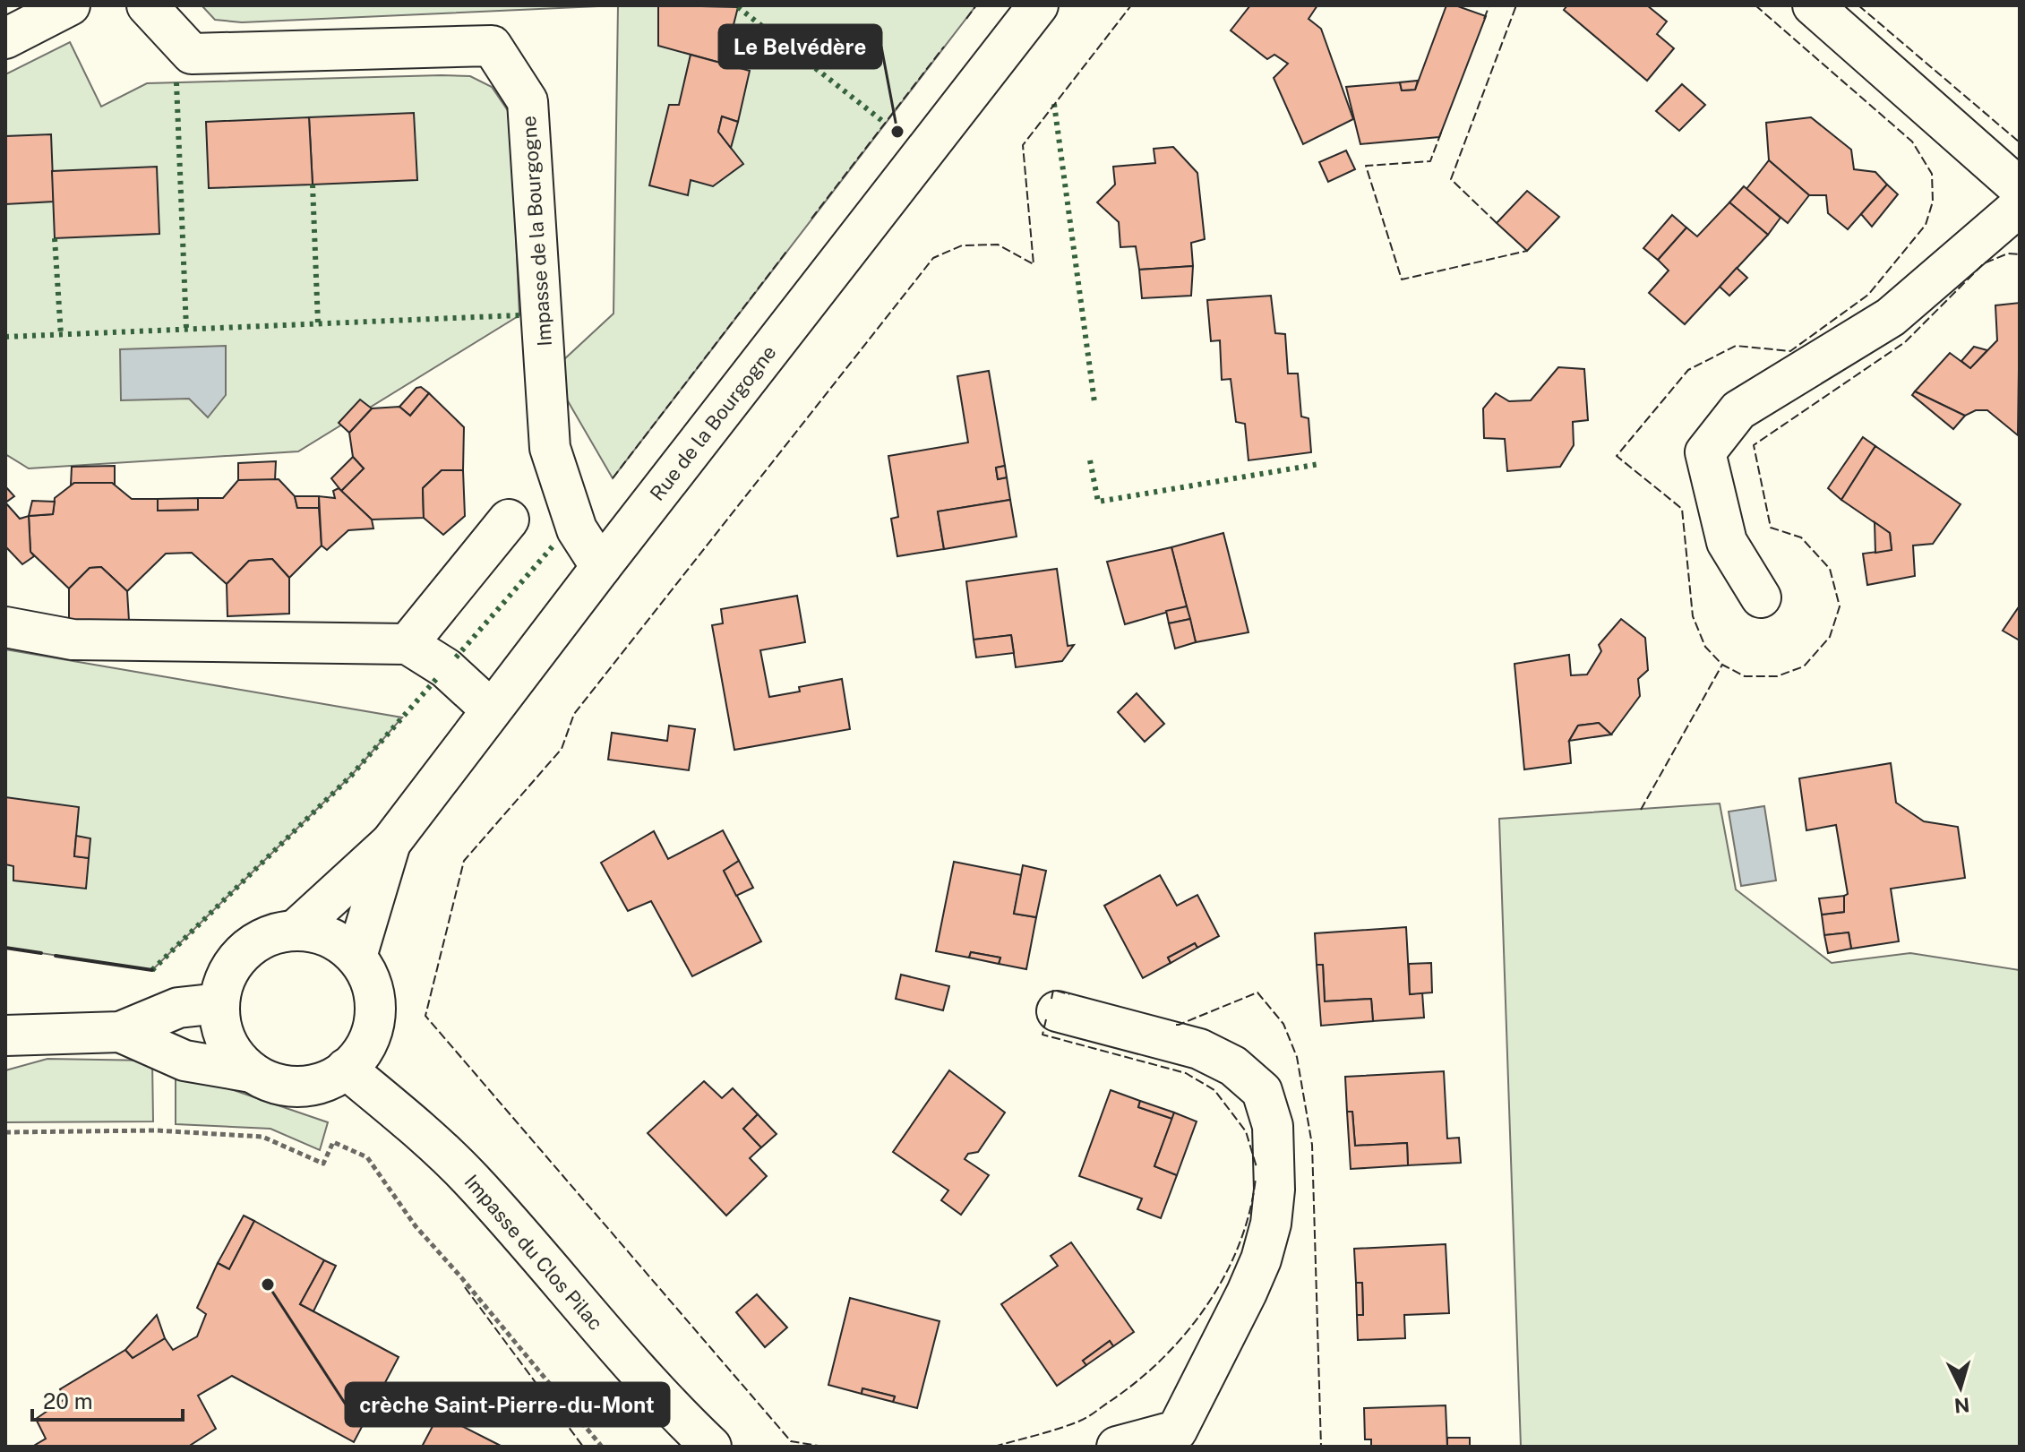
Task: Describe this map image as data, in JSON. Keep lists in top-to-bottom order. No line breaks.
{"streets":{"street":["Impasse de la Bourgogne","Rue de la Bourgogne","Impasse du Clos Pilac"]},"crossings":[["Impasse de la Bourgogne","Rue de la Bourgogne"],["Rue de la Bourgogne","Impasse du Clos Pilac"]],"places":["Le Belvédère","crèche Saint-Pierre-du-Mont"],"scale_bar":"20 m","north":"bottom"}
